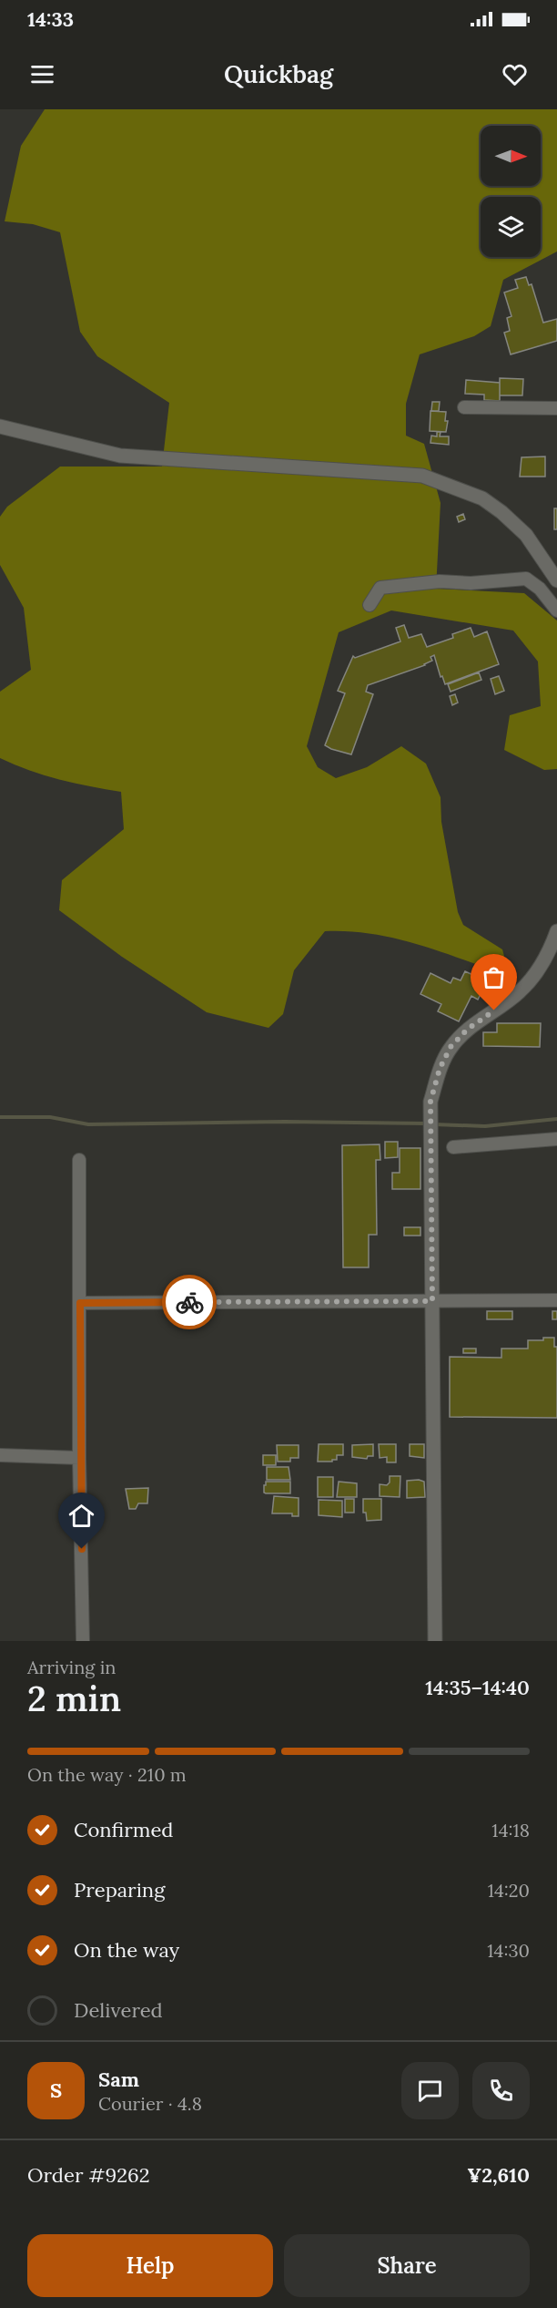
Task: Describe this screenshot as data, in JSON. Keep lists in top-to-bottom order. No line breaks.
{"north":"right","page":{"status":"14:33","header":"Quickbag","heading":["2 min","Arriving in","14:35–14:40"],"panel":["Sam","Courier · 4.8","Order #9262","¥2,610"],"bar":"On the way · 210 m","list":[["Confirmed","14:18"],["Preparing","14:20"],["On the way","14:30"],"Delivered"],"round":"S","buttons":["Help","Share"]}}
